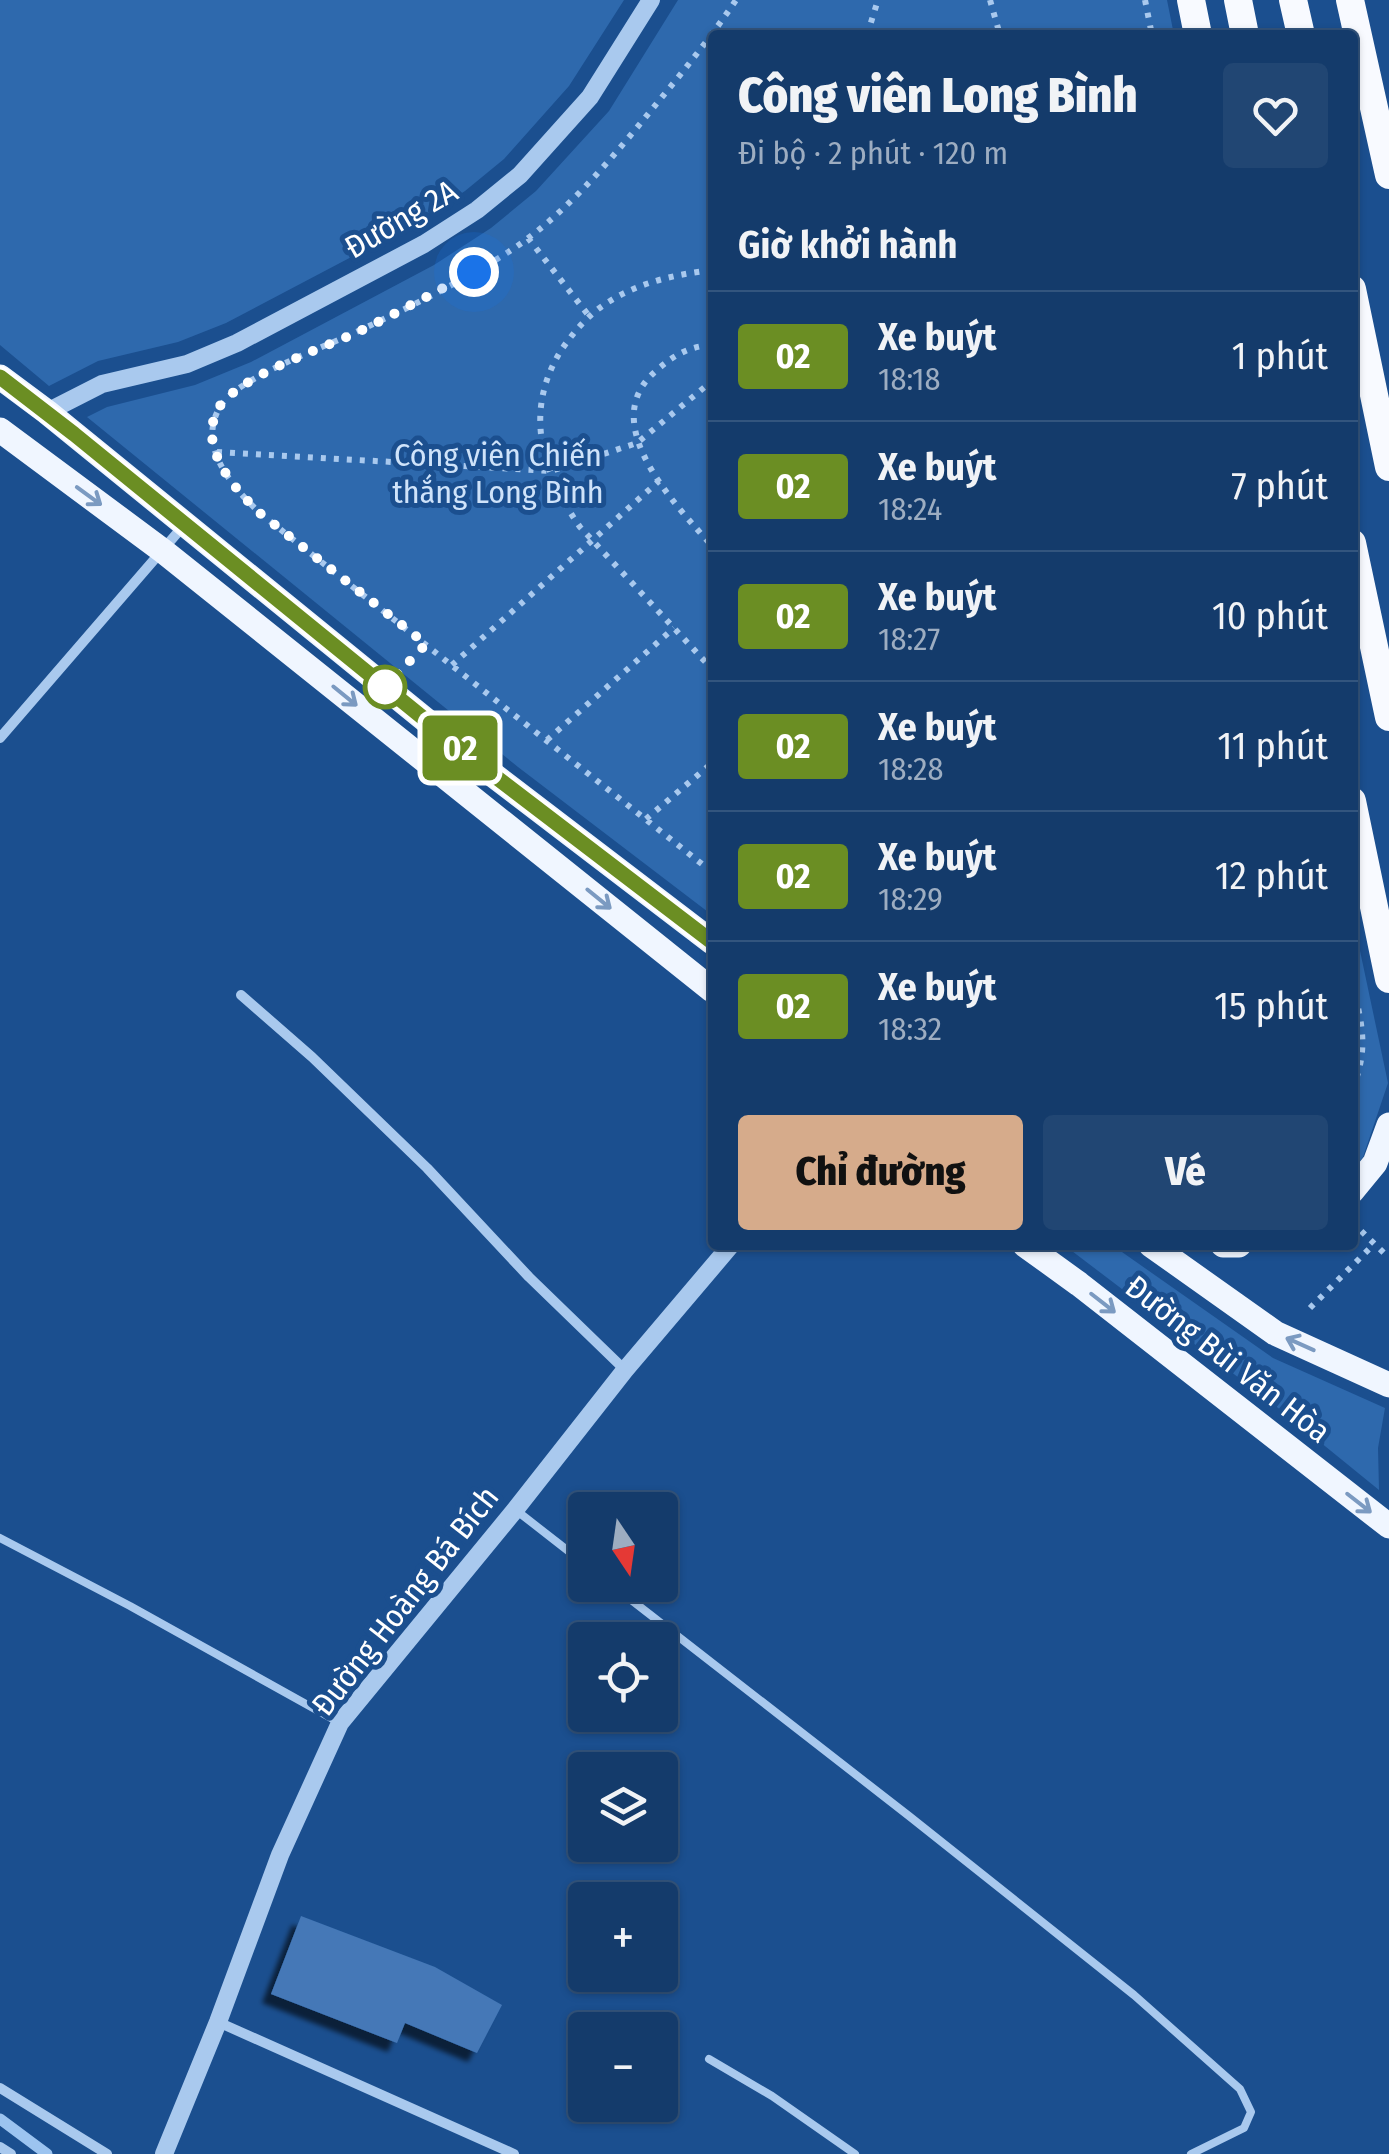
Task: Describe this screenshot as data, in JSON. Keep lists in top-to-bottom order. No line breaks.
{"streets":{"main road":["Đường Bùi Văn Hòa"],"street":["Đường 2A","Đường Hoàng Bá Bích"]},"parks":["Công viên Chiến thắng Long Bình"],"lines":["bus line 02"],"north":"bottom","page":{"on_map":"02","heading":[["Công viên Long Bình","Đi bộ · 2 phút · 120 m"],"Giờ khởi hành"],"list":[{"mark":"02","name":"Xe buýt","note":"18:18","value":"1 phút"},{"mark":"02","name":"Xe buýt","note":"18:24","value":"7 phút"},{"mark":"02","name":"Xe buýt","note":"18:27","value":"10 phút"},{"mark":"02","name":"Xe buýt","note":"18:28","value":"11 phút"},{"mark":"02","name":"Xe buýt","note":"18:29","value":"12 phút"},{"mark":"02","name":"Xe buýt","note":"18:32","value":"15 phút"}],"buttons":["Chỉ đường","Vé"],"map_buttons":["+","−"]}}
